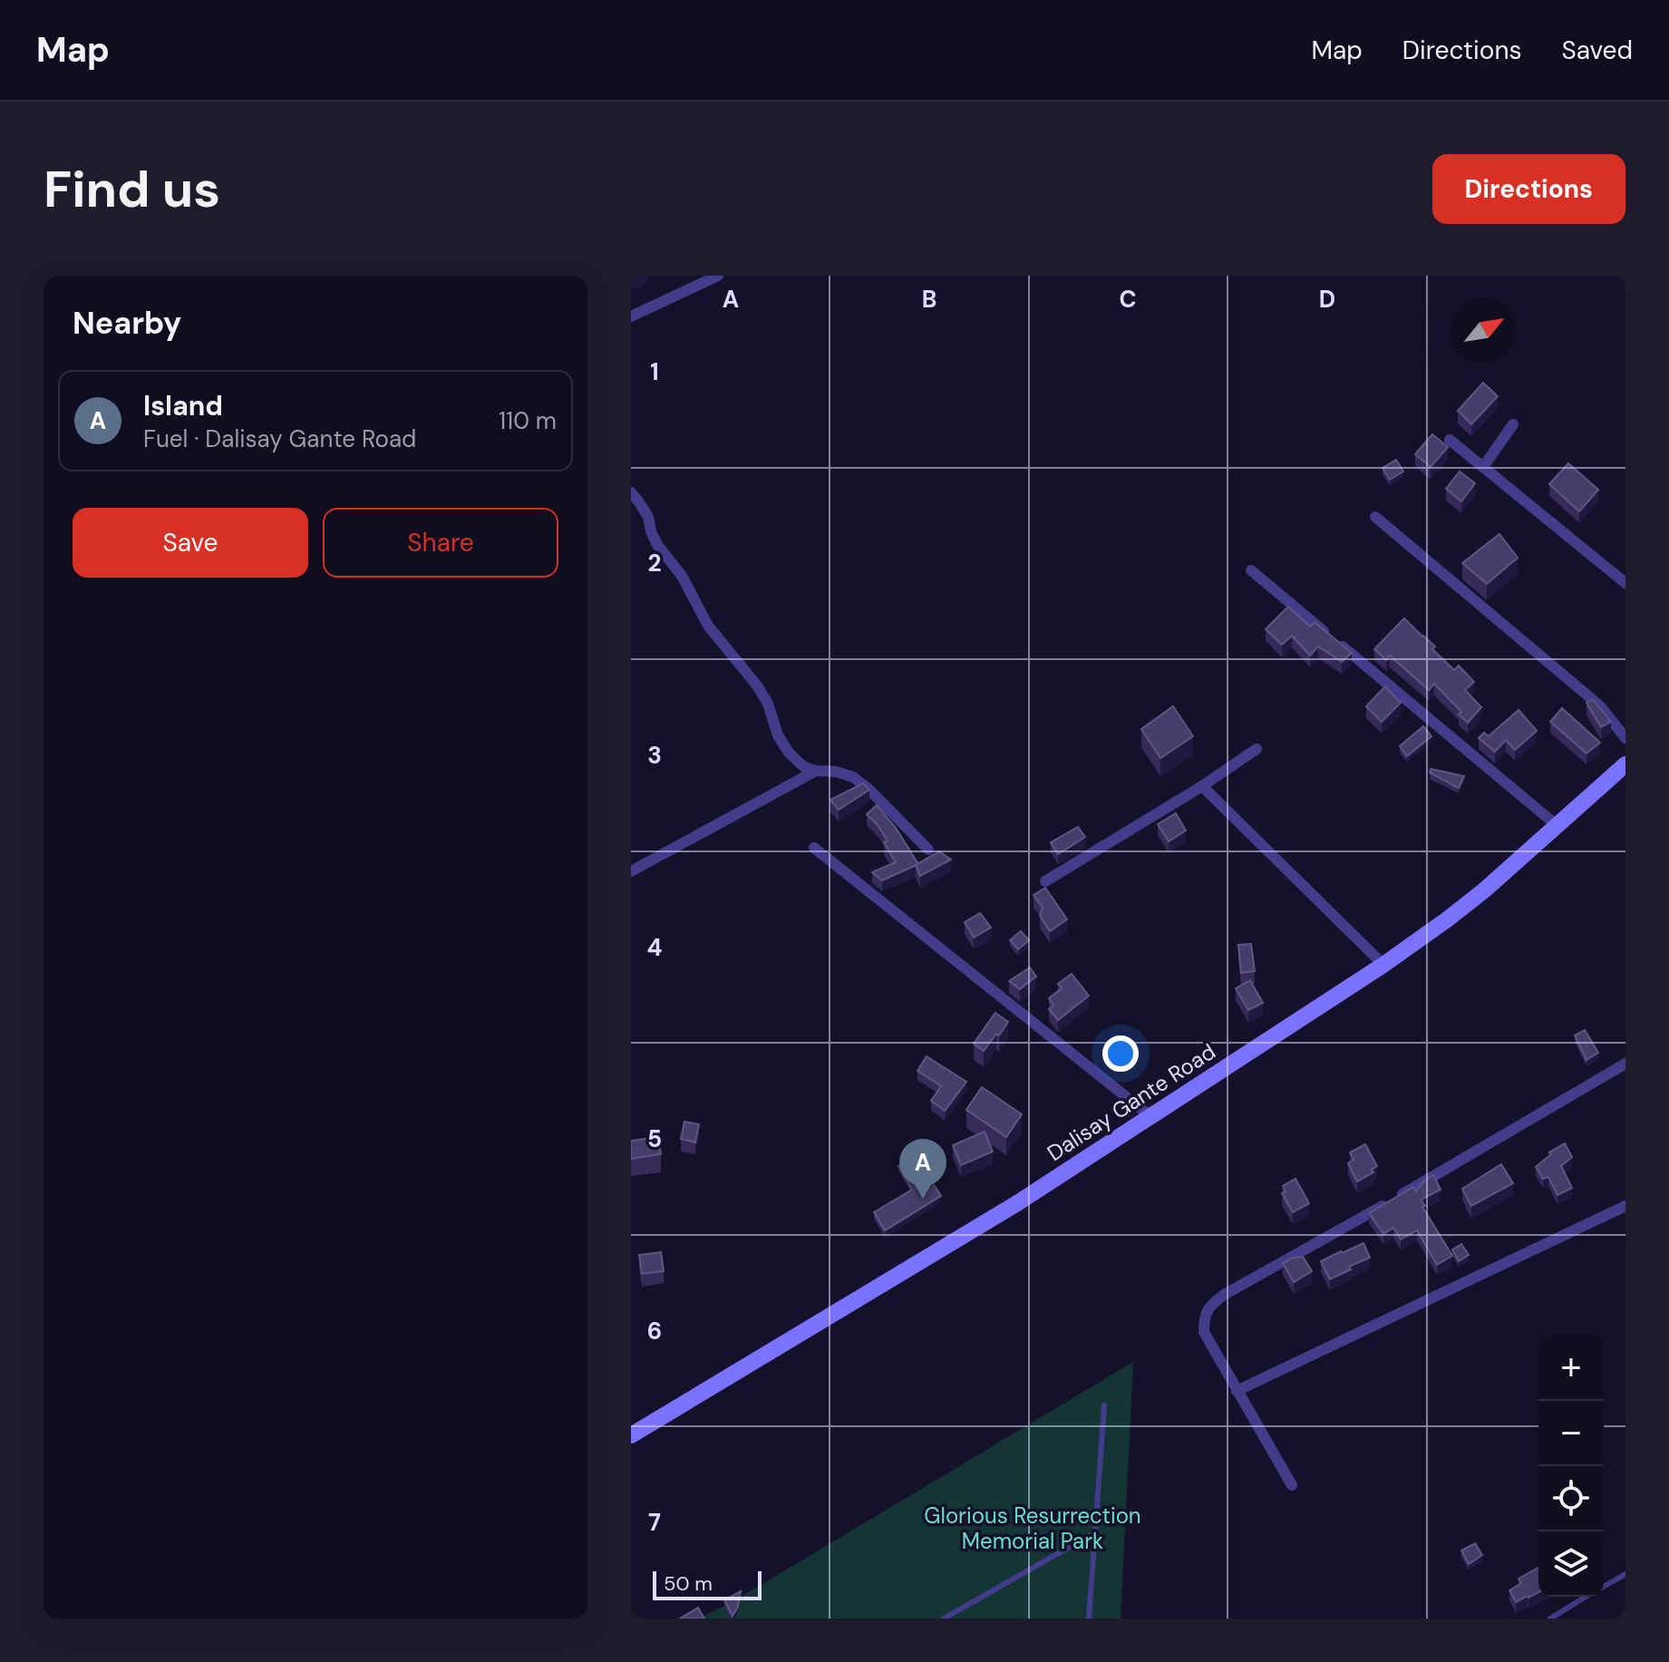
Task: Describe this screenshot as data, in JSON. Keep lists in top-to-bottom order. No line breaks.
{"streets":{"main road":["Dalisay Gante Road"]},"parks":["Glorious Resurrection Memorial Park"],"scale_bar":"50 m","north":"top right","page":{"header":"Map","nav":["Map","Directions","Saved"],"buttons":["Directions",["Save","Share"]],"title":"Find us","heading":"Nearby","list":[{"mark":"A","name":"Island","note":"Fuel · Dalisay Gante Road","value":"110 m"}],"pins":"A","map_buttons":["+","−"],"scale":"50 m"},"grid":{"columns":["A","B","C","D"],"rows":["1","2","3","4","5","6","7"]}}
